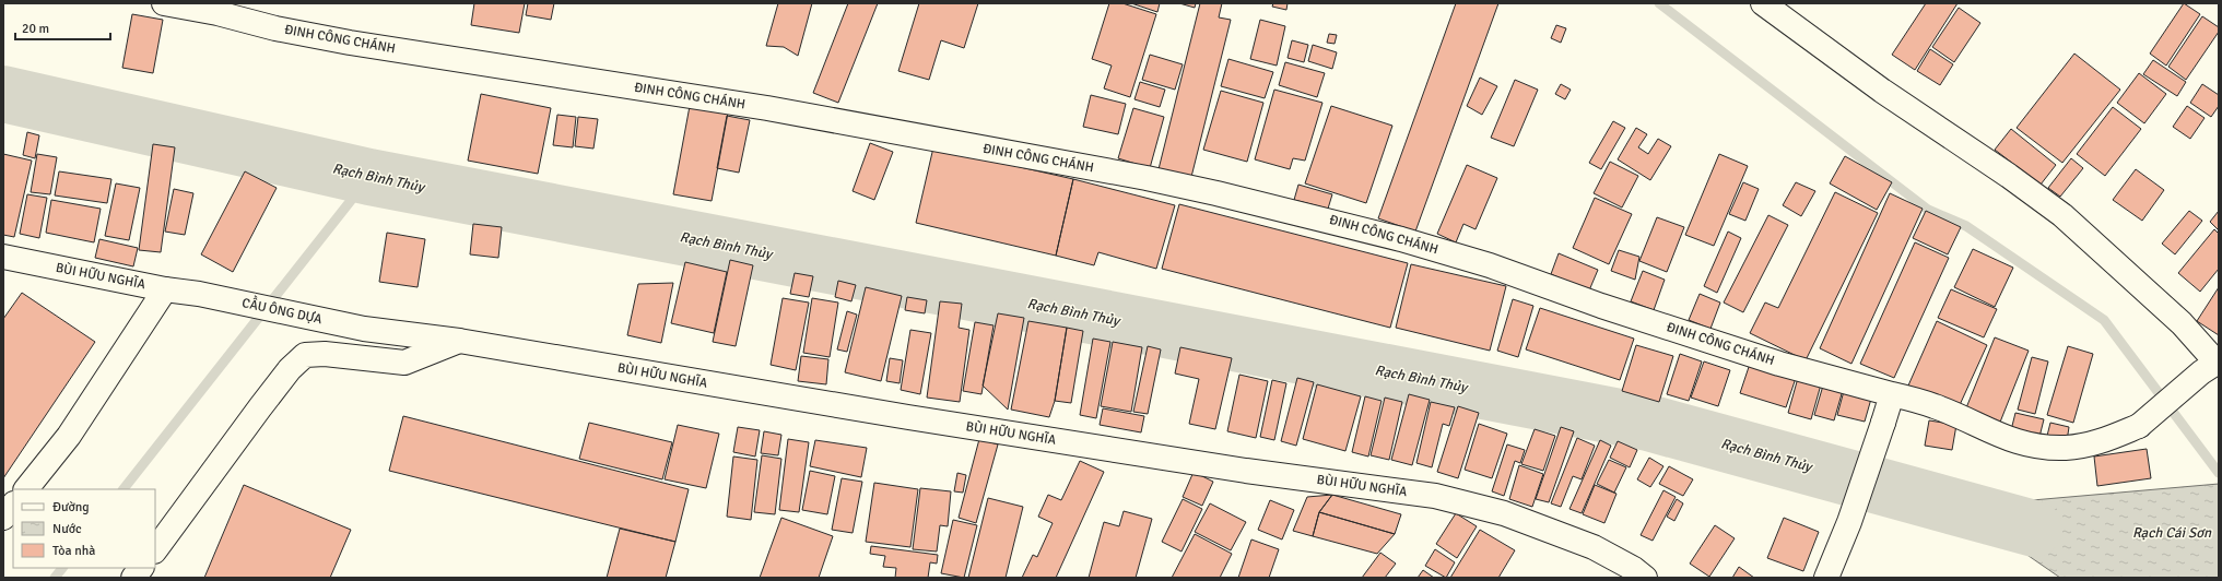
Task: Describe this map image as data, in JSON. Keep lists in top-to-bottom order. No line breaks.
{"streets":{"street":["ĐINH CÔNG CHÁNH","BÙI HỮU NGHĨA","CẦU ÔNG DỰA"]},"crossings":[["BÙI HỮU NGHĨA","CẦU ÔNG DỰA"]],"water":["Rạch Bình Thủy","Rạch Cái Sơn"],"legend":["Đường","Nước","Tòa nhà"],"scale_bar":"20 m"}
